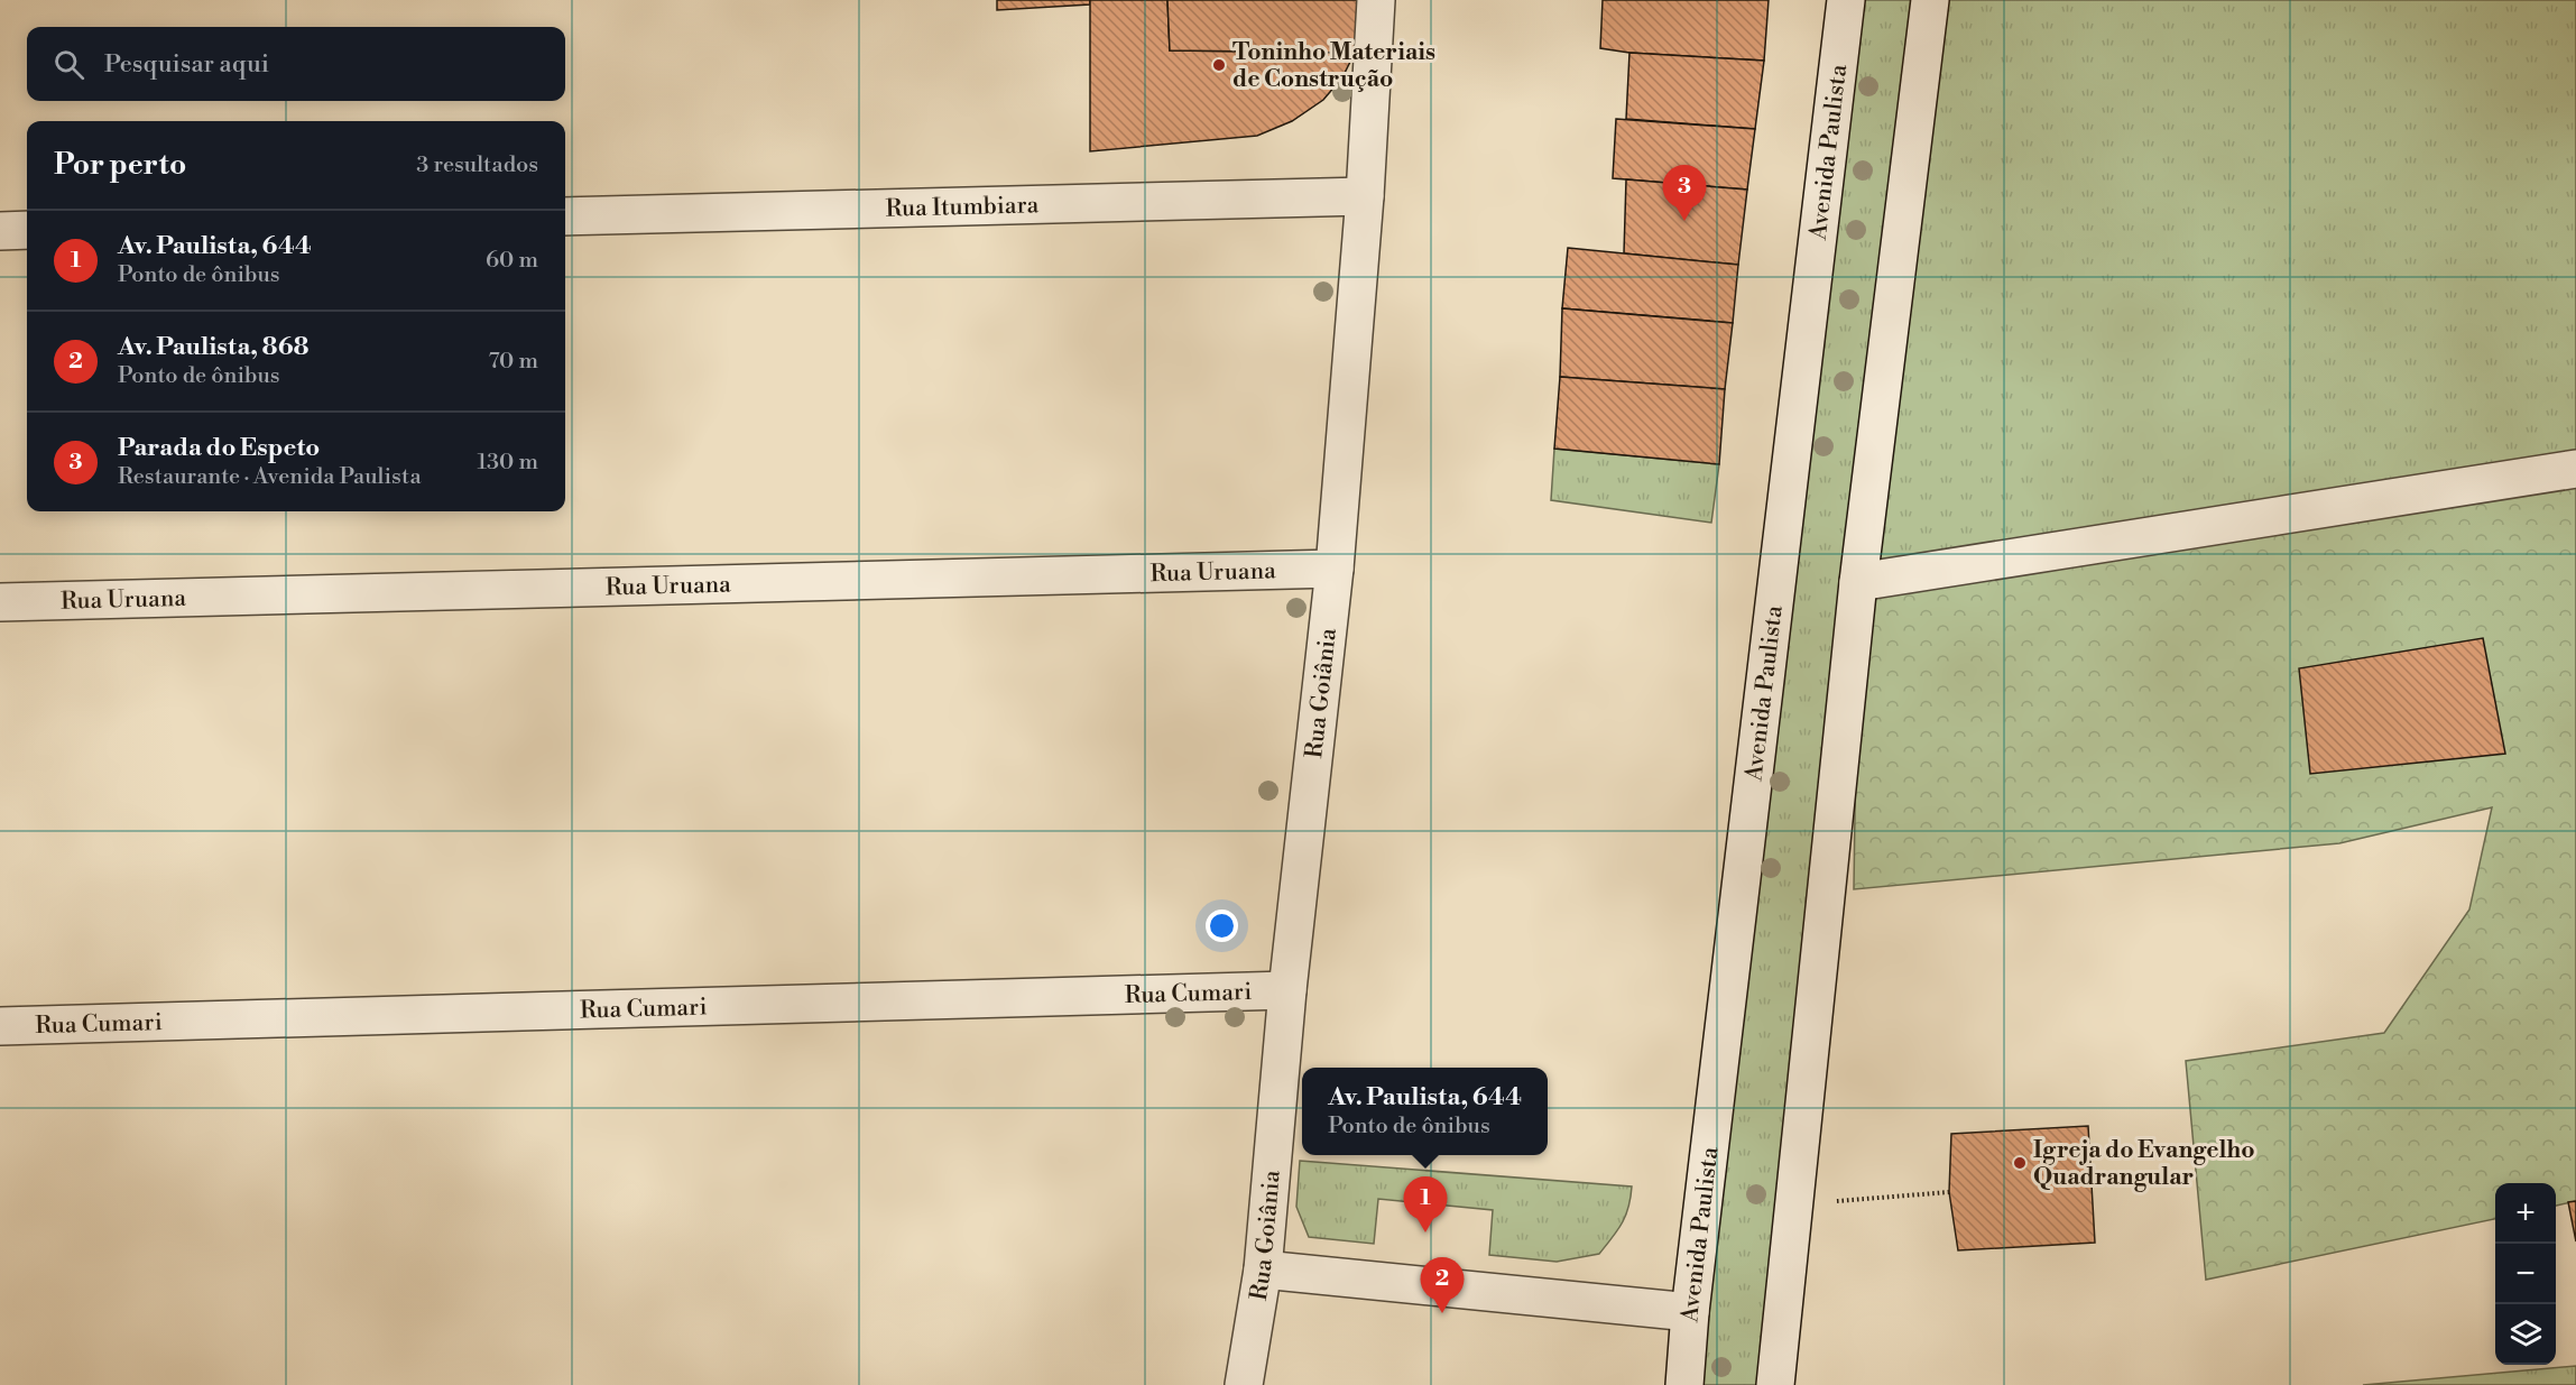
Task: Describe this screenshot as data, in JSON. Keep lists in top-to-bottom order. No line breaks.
{"streets":{"street":["Avenida Paulista","Rua Itumbiara","Rua Uruana","Rua Goiânia","Rua Cumari"]},"crossings":[["Rua Itumbiara","Rua Goiânia"],["Rua Uruana","Rua Goiânia"],["Rua Goiânia","Rua Cumari"]],"places":["Toninho Materiais de Construção","Igreja do Evangelho Quadrangular"],"page":{"search":"Pesquisar aqui","heading":["Por perto","3 resultados"],"pins":["3","1","2"],"list":[{"mark":"1","name":"Av. Paulista, 644","note":"Ponto de ônibus","value":"60 m"},{"mark":"2","name":"Av. Paulista, 868","note":"Ponto de ônibus","value":"70 m"},{"mark":"3","name":"Parada do Espeto","note":"Restaurante · Avenida Paulista","value":"130 m"}],"popup":["Av. Paulista, 644","Ponto de ônibus"],"map_buttons":["+","−"]}}
